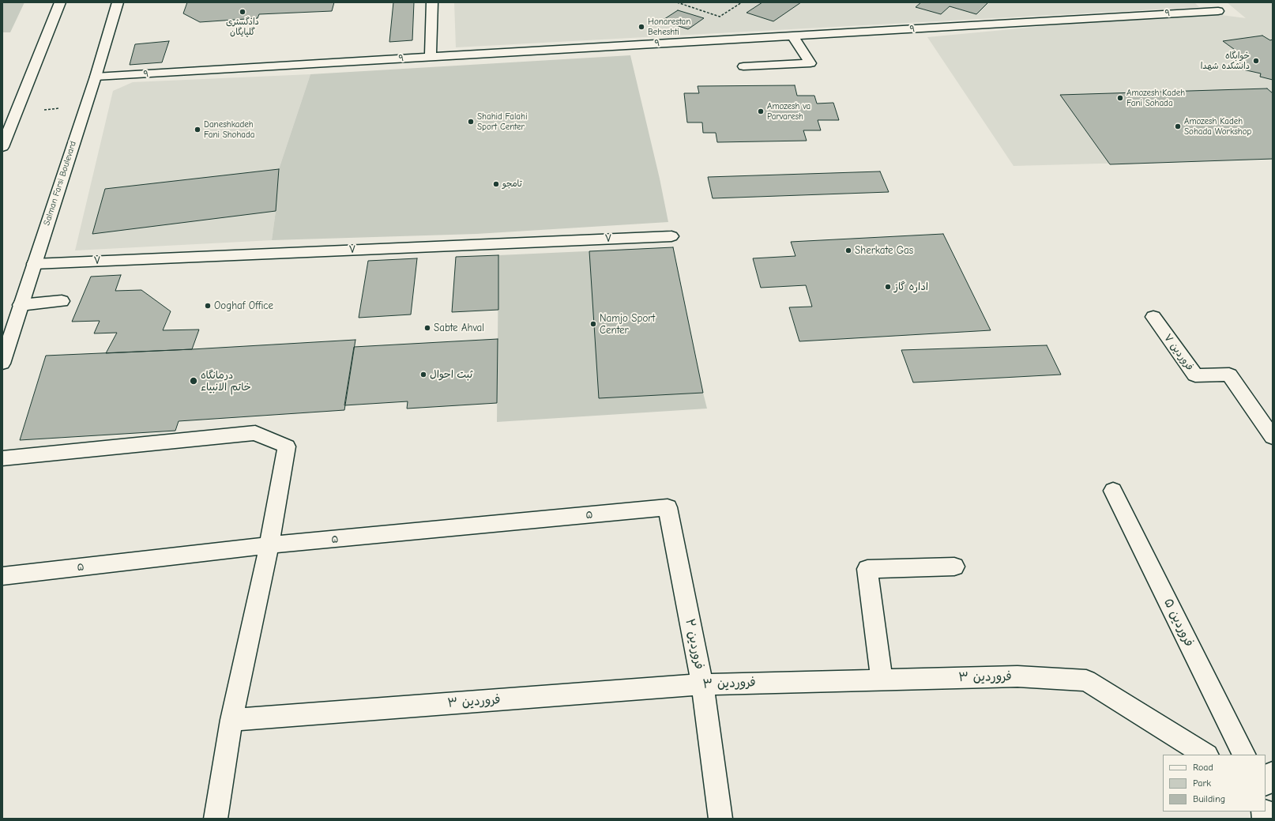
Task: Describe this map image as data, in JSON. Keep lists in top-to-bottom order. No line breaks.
{"streets":{"street":["۹","Salman Farsi Boulevard","۷","فروردین ۷","۵","فروردین ۵","فروردین ۲","فروردین ۳"]},"crossings":[["۹","Salman Farsi Boulevard"],["Salman Farsi Boulevard","۷"],["۵","فروردین ۲"],["فروردین ۲","فروردین ۳"]],"places":["دادگستری گلپایگان","Honarestan Beheshti","خوابگاه دانشکده شهدا","Amozesh Kadeh Fani Sohada","Amozesh va Parvaresh","Shahid Falahi Sport Center","Amozesh Kadeh Sohada Workshop","Daneshkadeh Fani Shohada","تامجو","Sherkate Gas","اداره گاز","Ooghaf Office","Namjo Sport Center","Sabte Ahval","ثبت احوال","درمانگاه خاتم الانبیاء"],"legend":["Road","Park","Building"]}
